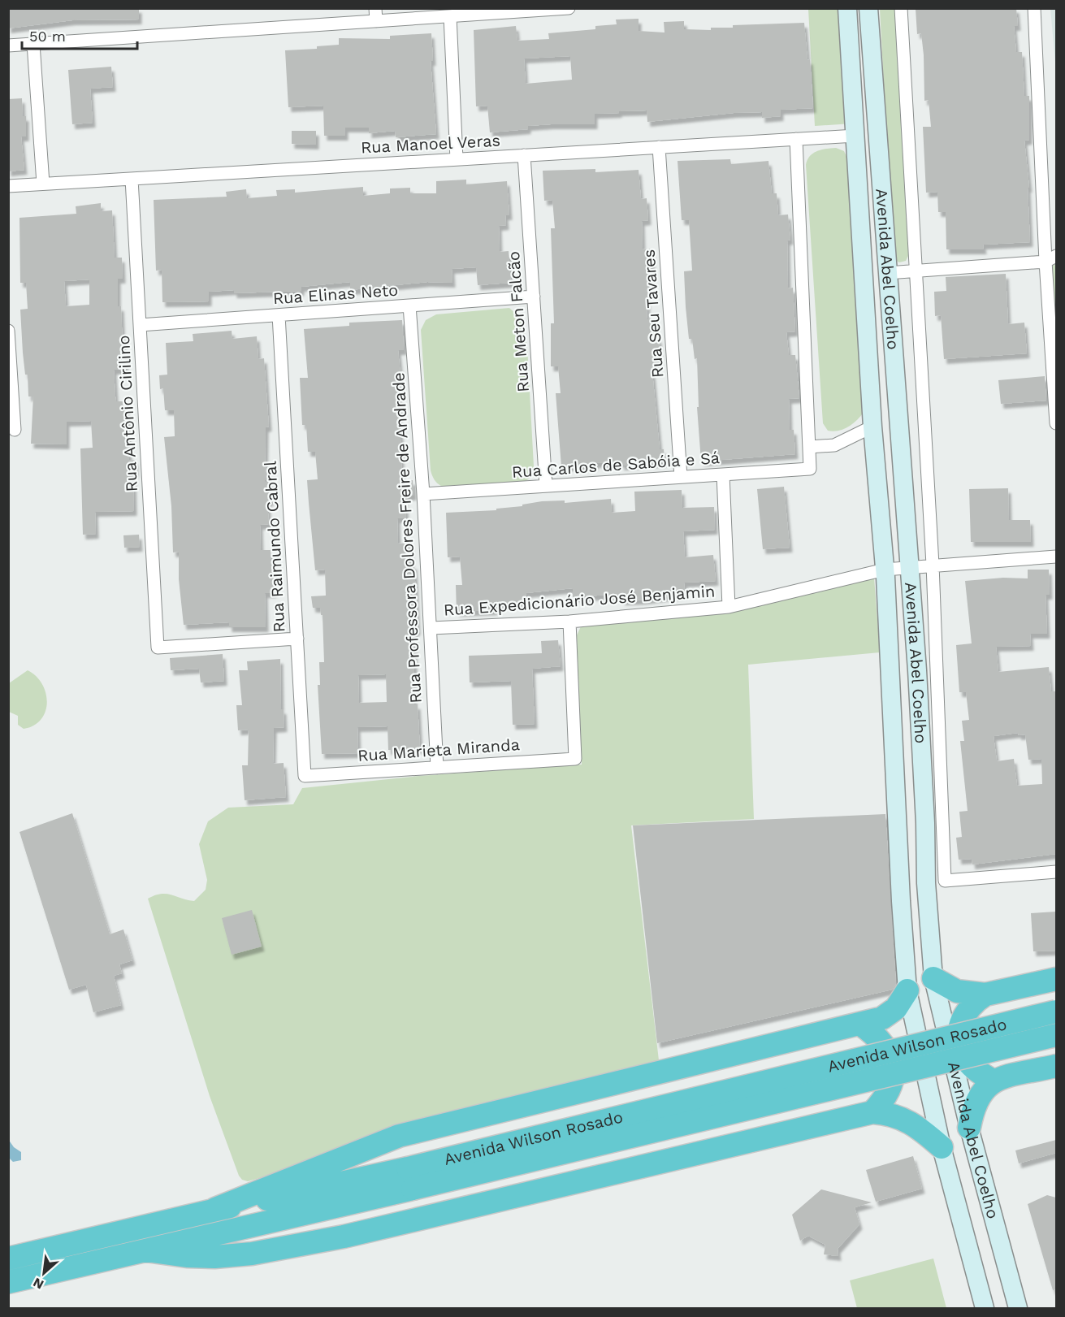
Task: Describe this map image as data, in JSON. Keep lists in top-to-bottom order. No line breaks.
{"streets":{"highway":["Avenida Wilson Rosado"],"street":["Rua Manoel Veras","Avenida Abel Coelho","Rua Elinas Neto","Rua Seu Tavares","Rua Meton Falcão","Rua Antônio Cirilino","Rua Carlos de Sabóia e Sá","Rua Professora Dolores Freire de Andrade","Rua Raimundo Cabral","Rua Expedicionário José Benjamin","Rua Marieta Miranda"]},"crossings":[["Rua Manoel Veras","Avenida Abel Coelho"],["Rua Manoel Veras","Rua Seu Tavares"],["Rua Manoel Veras","Rua Meton Falcão"],["Rua Manoel Veras","Rua Antônio Cirilino"],["Avenida Abel Coelho","Rua Expedicionário José Benjamin"],["Rua Elinas Neto","Rua Meton Falcão"],["Rua Elinas Neto","Rua Antônio Cirilino"],["Rua Elinas Neto","Rua Professora Dolores Freire de Andrade"],["Rua Elinas Neto","Rua Raimundo Cabral"],["Rua Seu Tavares","Rua Carlos de Sabóia e Sá"],["Rua Meton Falcão","Rua Carlos de Sabóia e Sá"],["Rua Antônio Cirilino","Rua Raimundo Cabral"],["Rua Carlos de Sabóia e Sá","Rua Professora Dolores Freire de Andrade"],["Rua Professora Dolores Freire de Andrade","Rua Expedicionário José Benjamin"],["Rua Professora Dolores Freire de Andrade","Rua Marieta Miranda"],["Rua Raimundo Cabral","Rua Marieta Miranda"],["Rua Expedicionário José Benjamin","Rua Marieta Miranda"]],"scale_bar":"50 m","north":"bottom left"}
